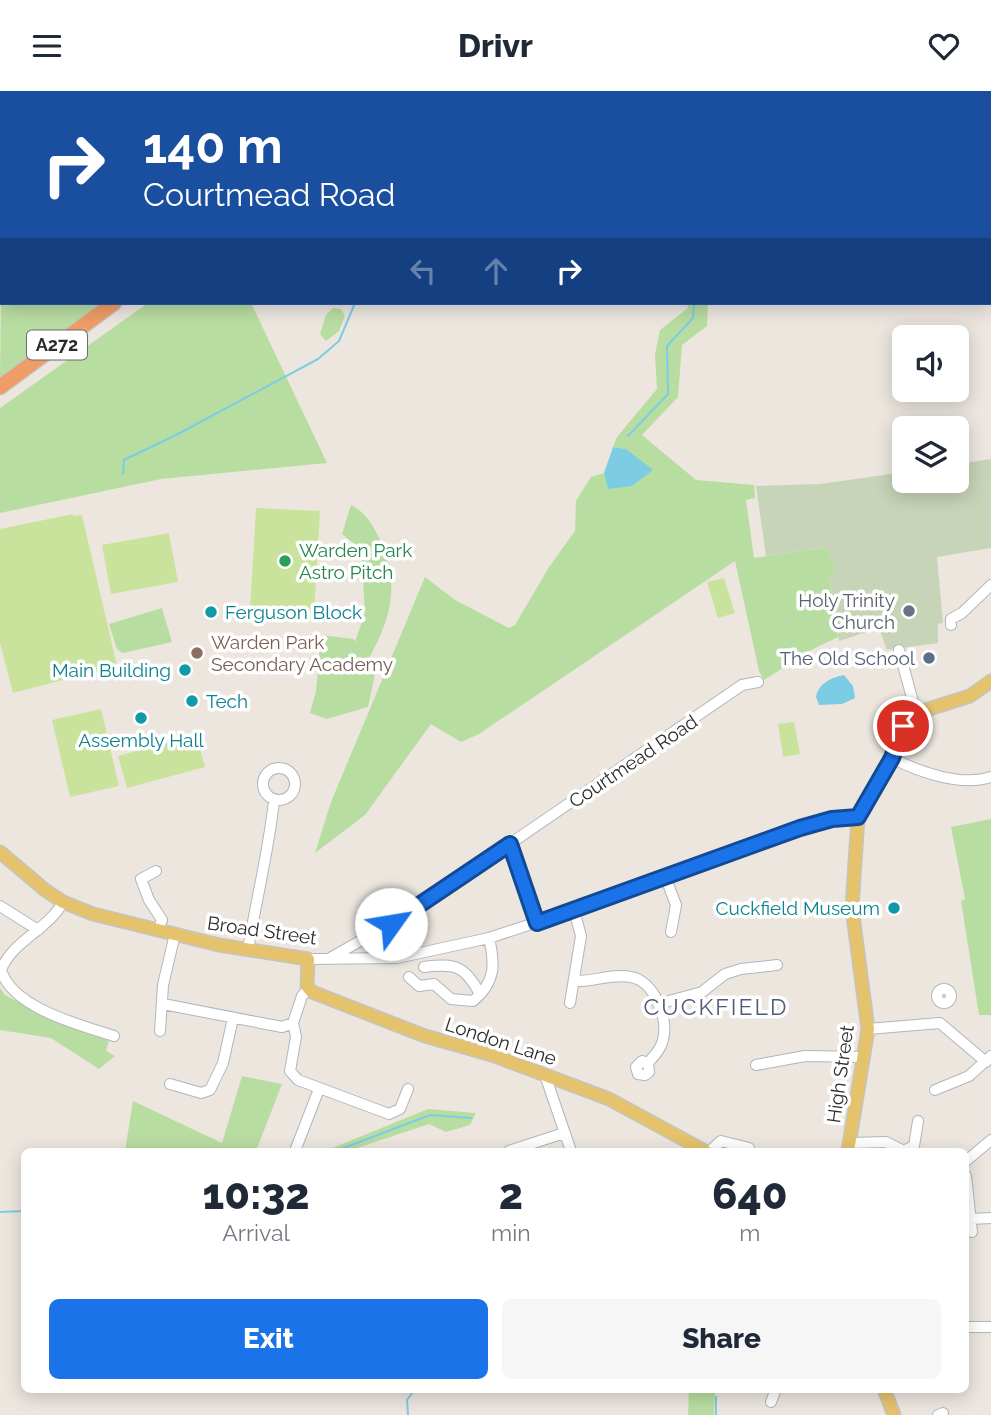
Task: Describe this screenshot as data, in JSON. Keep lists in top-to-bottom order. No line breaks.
{"streets":{"highway":["A272"],"main road":["Broad Street","London Lane","High Street"],"street":["Courtmead Road"]},"crossings":[["Courtmead Road","Broad Street"],["Broad Street","High Street"]],"districts":["CUCKFIELD"],"places":["Warden Park Astro Pitch","Holy Trinity Church","Ferguson Block","Warden Park Secondary Academy","The Old School","Main Building","Tech","Assembly Hall","Cuckfield Museum"],"page":{"header":"Drivr","turn":["140 m","Courtmead Road"],"eta":["10:32","Arrival","2","min","640","m"],"buttons":["Exit","Share"]}}
